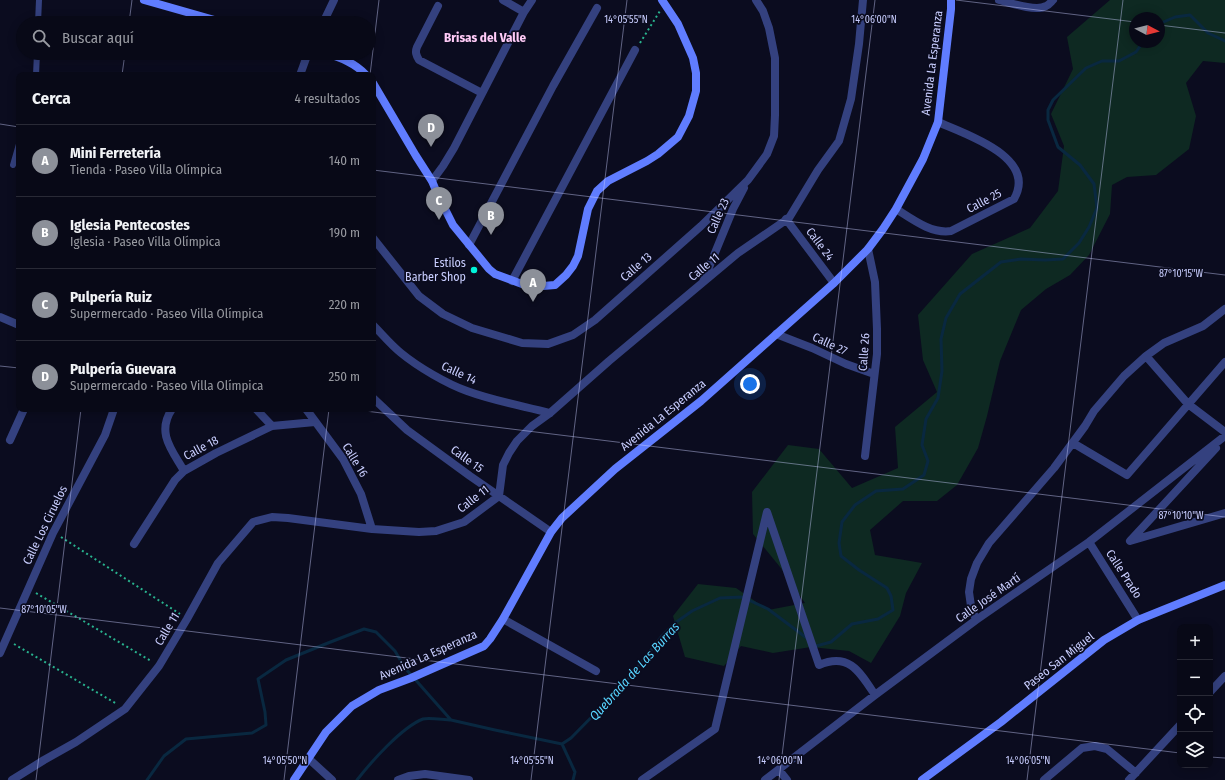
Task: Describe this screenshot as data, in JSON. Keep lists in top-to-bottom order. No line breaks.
{"streets":{"street":["Avenida La Esperanza","Calle 25","Calle 23","Calle 24","Calle 13","Calle 11","Calle 27","Calle 26","Calle 14","Calle 18","Calle 15","Calle 16","Calle Los Ciruelos","Calle Prado","Calle José Martí","Paseo San Miguel"]},"crossings":[["Avenida La Esperanza","Calle 25"],["Avenida La Esperanza","Calle 24"],["Avenida La Esperanza","Calle 27"],["Avenida La Esperanza","Calle 26"],["Avenida La Esperanza","Calle 15"],["Calle 23","Calle 13"],["Calle 23","Calle 11"],["Calle 24","Calle 11"],["Calle 11","Calle 14"],["Calle 11","Calle 15"],["Calle 11","Calle 16"],["Calle 27","Calle 26"],["Calle 18","Calle 16"],["Calle Prado","Calle José Martí"],["Calle Prado","Paseo San Miguel"]],"districts":["Brisas del Valle"],"water":["Quebrada de Las Burras"],"places":["Estilos Barber Shop"],"north":"right","page":{"search":"Buscar aquí","heading":["Cerca","4 resultados"],"pins":["D","C","B","A"],"list":[{"mark":"A","name":"Mini Ferretería","note":"Tienda · Paseo Villa Olímpica","value":"140 m"},{"mark":"B","name":"Iglesia Pentecostes","note":"Iglesia · Paseo Villa Olímpica","value":"190 m"},{"mark":"C","name":"Pulpería Ruiz","note":"Supermercado · Paseo Villa Olímpica","value":"220 m"},{"mark":"D","name":"Pulpería Guevara","note":"Supermercado · Paseo Villa Olímpica","value":"250 m"}],"map_buttons":["+","−"]},"coordinates":["14°05'55\"N","14°06'00\"N","87°10'15\"W","87°10'10\"W","87°10'05\"W","14°05'50\"N","14°06'05\"N"]}
